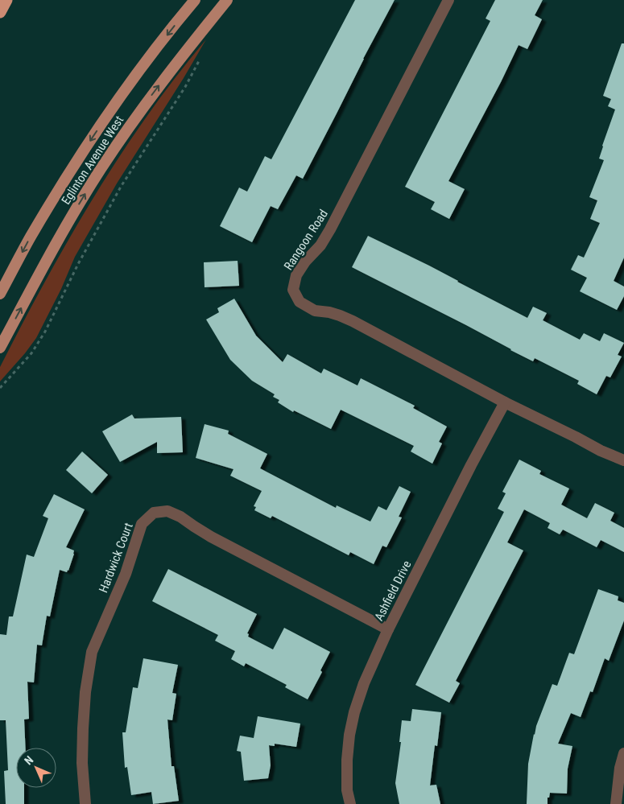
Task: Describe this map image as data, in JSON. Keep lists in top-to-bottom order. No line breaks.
{"streets":{"main road":["Eglinton Avenue West"],"street":["Rangoon Road","Hardwick Court","Ashfield Drive"]},"crossings":[["Rangoon Road","Ashfield Drive"],["Hardwick Court","Ashfield Drive"]],"north":"top left"}
